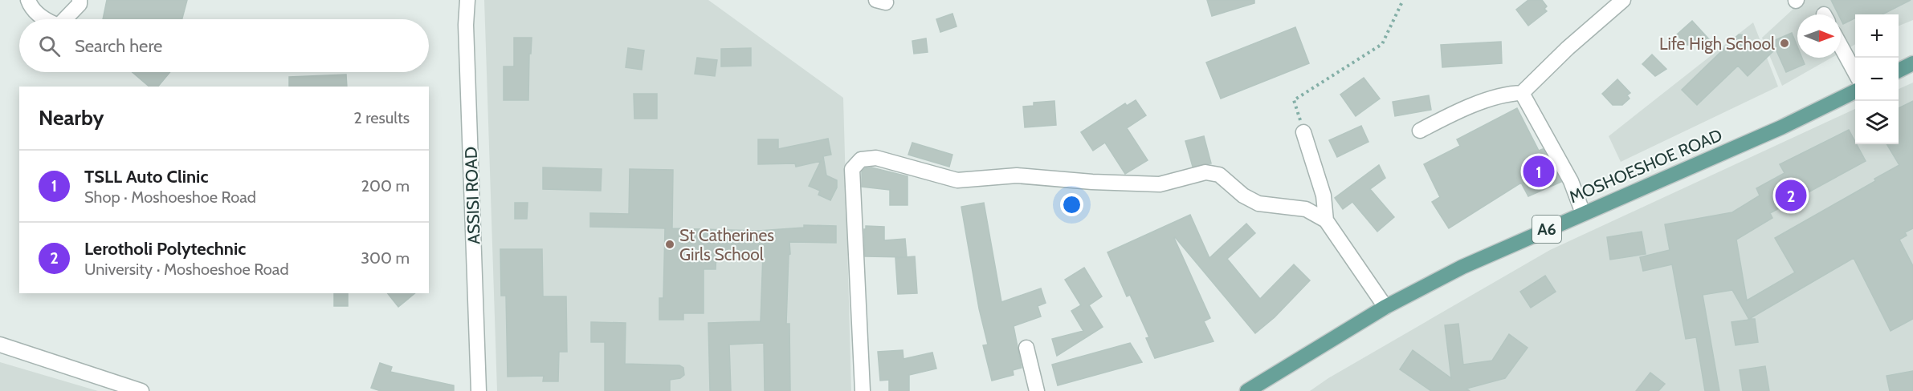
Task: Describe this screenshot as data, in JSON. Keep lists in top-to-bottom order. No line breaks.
{"streets":{"main road":["MOSHOESHOE ROAD","A6"],"street":["ASSISI ROAD"]},"places":["Life High School","St Catherines Girls School"],"north":"right","page":{"map_buttons":["+","−"],"search":"Search here","heading":["Nearby","2 results"],"list":[{"mark":"1","name":"TSLL Auto Clinic","note":"Shop · Moshoeshoe Road","value":"200 m"},{"mark":"2","name":"Lerotholi Polytechnic","note":"University · Moshoeshoe Road","value":"300 m"}],"pins":["1","2"]}}
